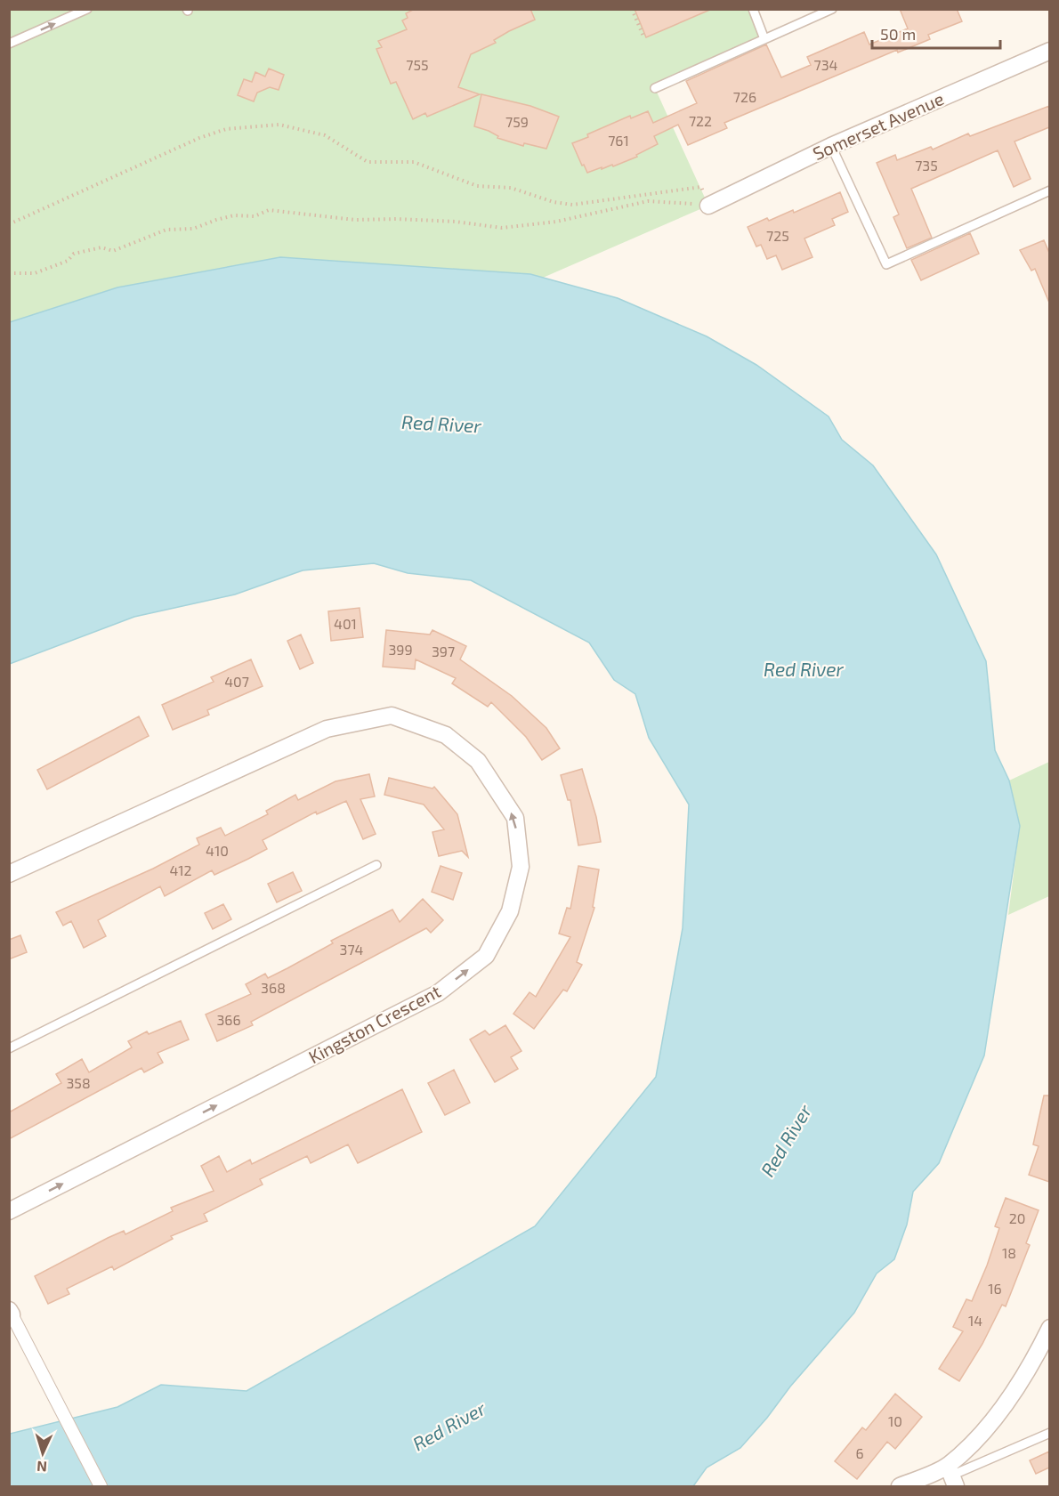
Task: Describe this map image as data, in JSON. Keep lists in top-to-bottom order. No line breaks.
{"streets":{"street":["Somerset Avenue","Kingston Crescent"]},"water":["Red River"],"house_numbers":["755","734","726","722","759","761","735","725","401","399","397","407","410","412","374","368","366","358","20","18","16","14","10","6"],"scale_bar":"50 m","north":"bottom"}
